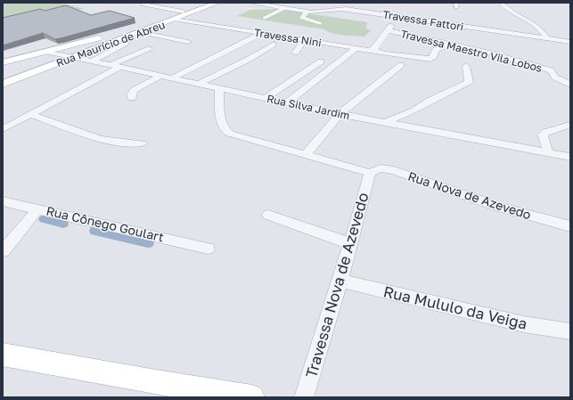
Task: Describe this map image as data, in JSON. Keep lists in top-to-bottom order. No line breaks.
{"streets":{"main road":["Rua Maurício de Abreu"],"street":["Travessa Fattori","Travessa Nini","Travessa Maestro Vila Lobos","Rua Silva Jardim","Rua Nova de Azevedo","Rua Cônego Goulart","Travessa Nova de Azevedo","Rua Mululo da Veiga"]},"crossings":[["Travessa Nini","Rua Maurício de Abreu"],["Travessa Nini","Travessa Maestro Vila Lobos"],["Rua Maurício de Abreu","Rua Silva Jardim"],["Rua Nova de Azevedo","Travessa Nova de Azevedo"],["Travessa Nova de Azevedo","Rua Mululo da Veiga"]]}
